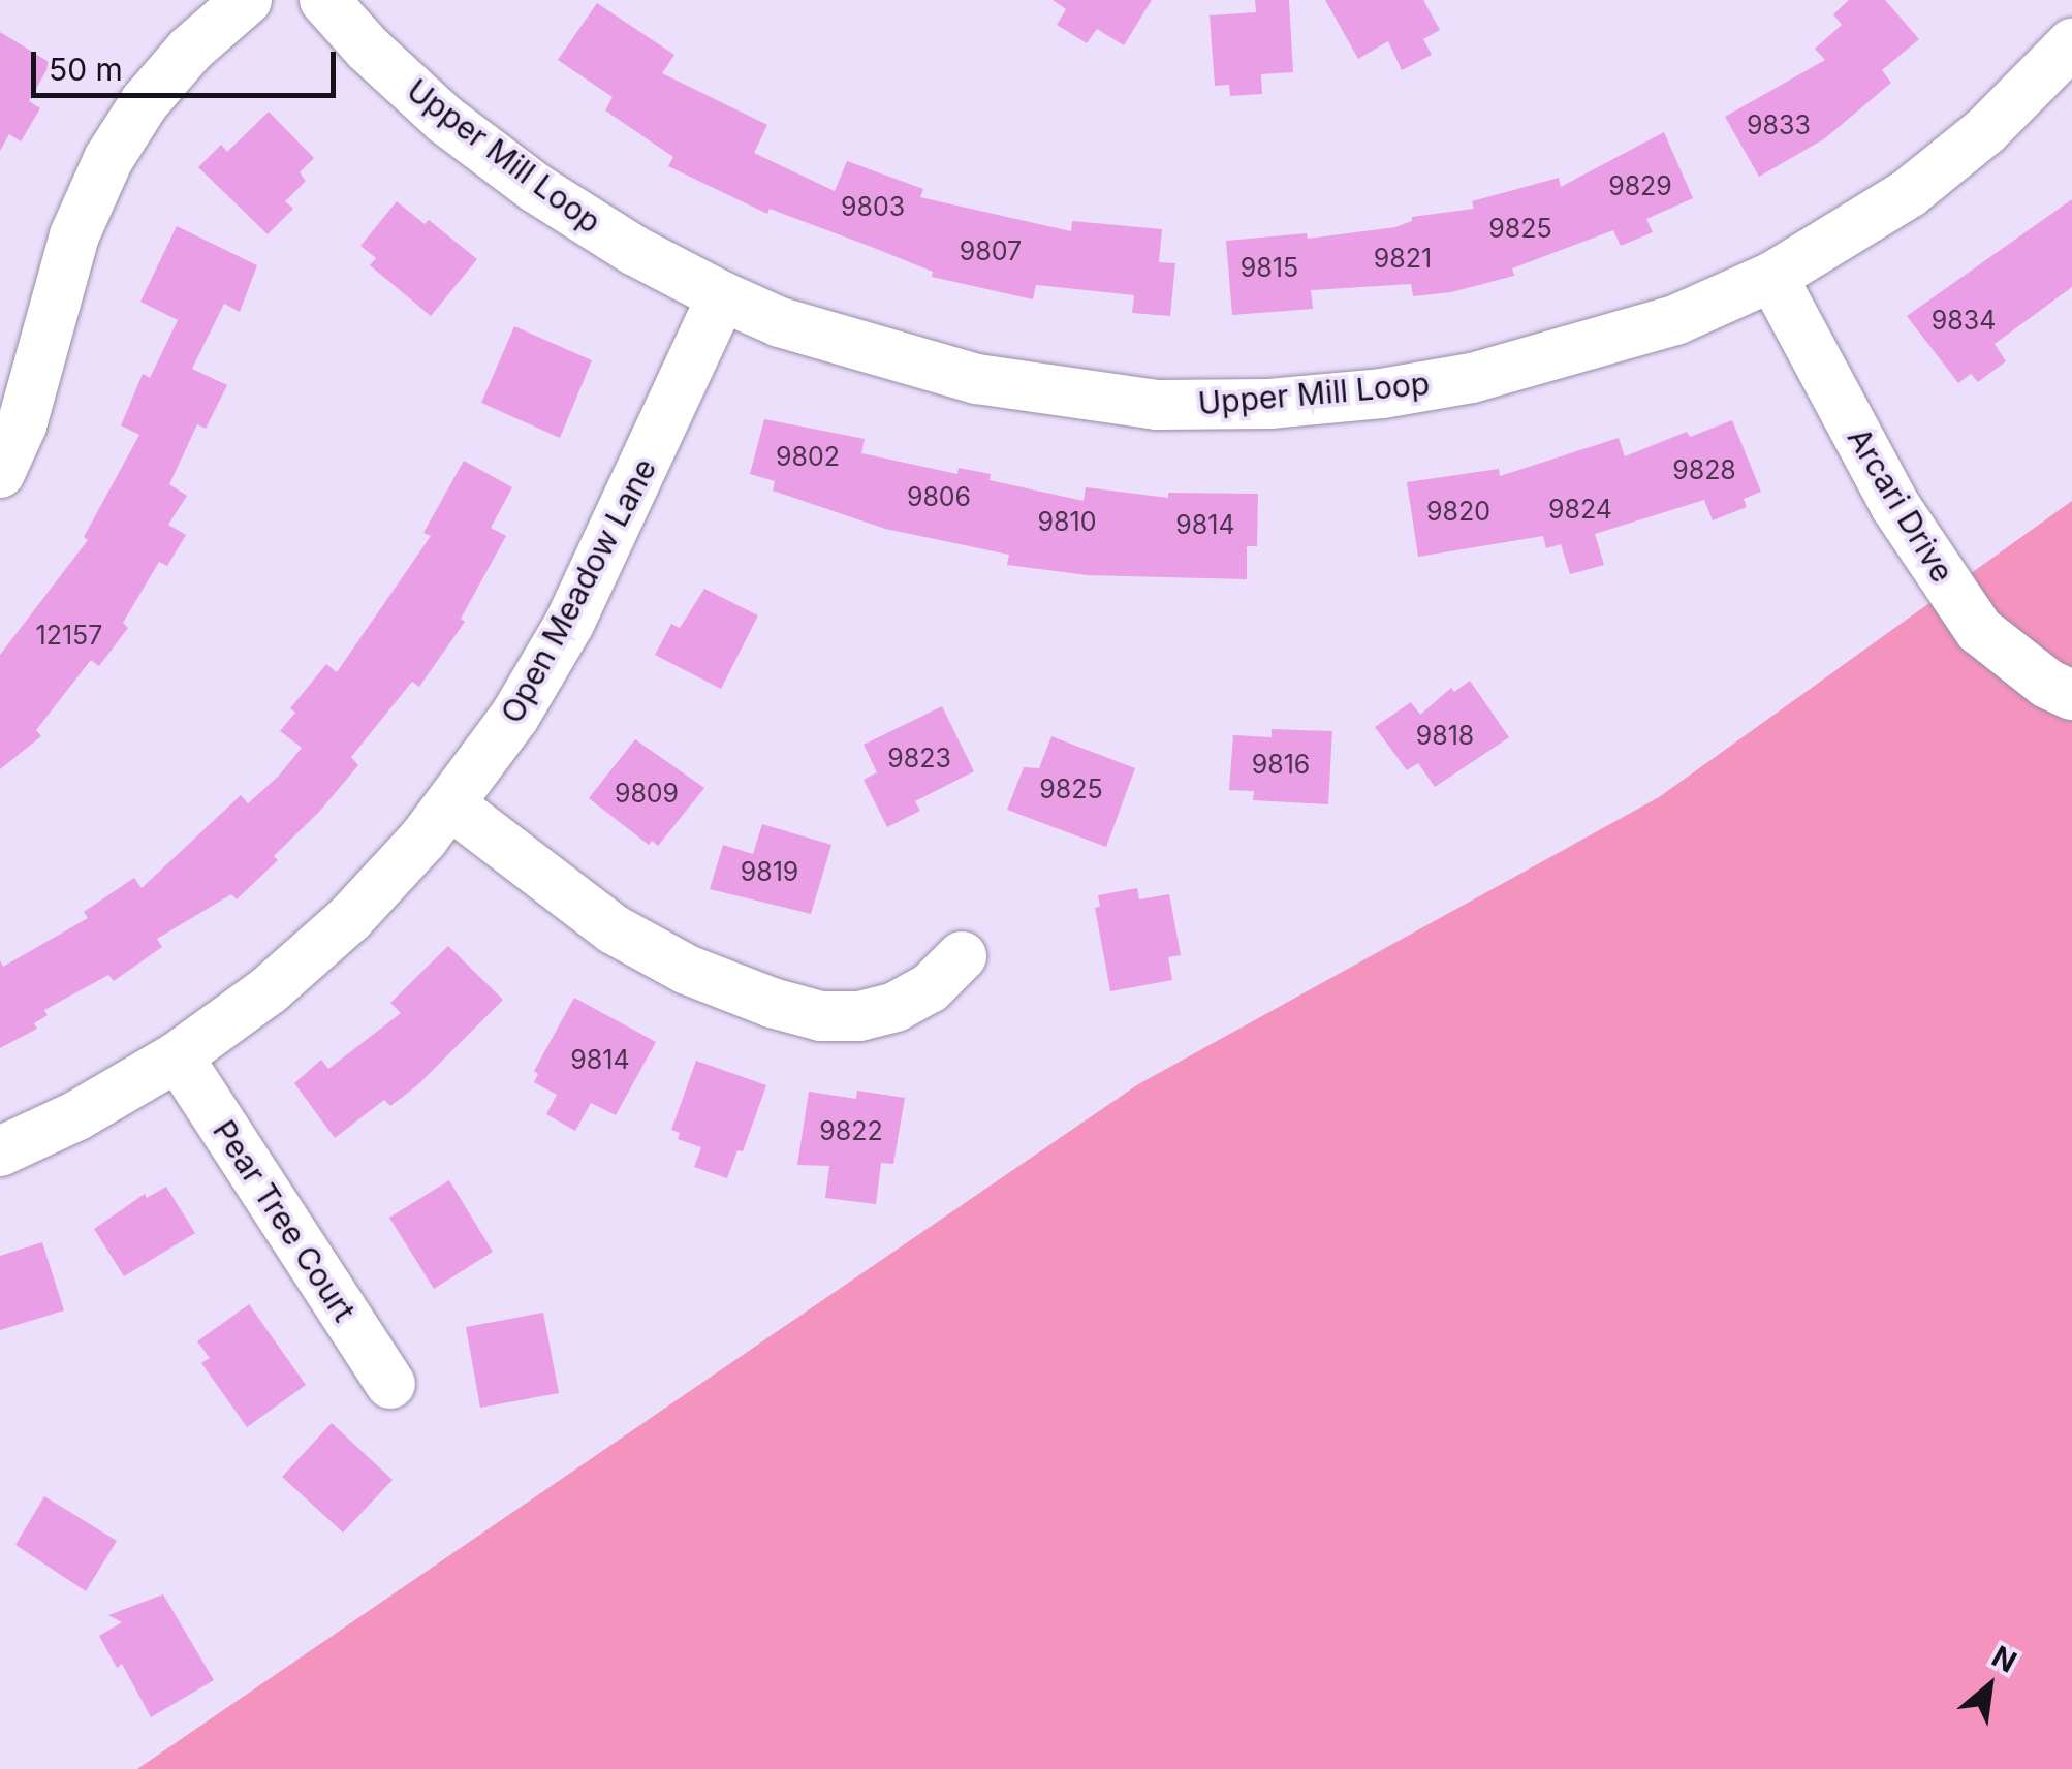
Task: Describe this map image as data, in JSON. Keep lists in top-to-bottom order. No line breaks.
{"streets":{"street":["Upper Mill Loop","Arcari Drive","Open Meadow Lane","Pear Tree Court"]},"crossings":[["Upper Mill Loop","Arcari Drive"],["Upper Mill Loop","Open Meadow Lane"],["Open Meadow Lane","Pear Tree Court"]],"house_numbers":["9833","9829","9803","9825","9807","9821","9815","9834","9802","9828","9806","9824","9820","9810","9814","12157","9818","9823","9816","9825","9809","9819","9814","9822"],"scale_bar":"50 m","north":"top right"}
